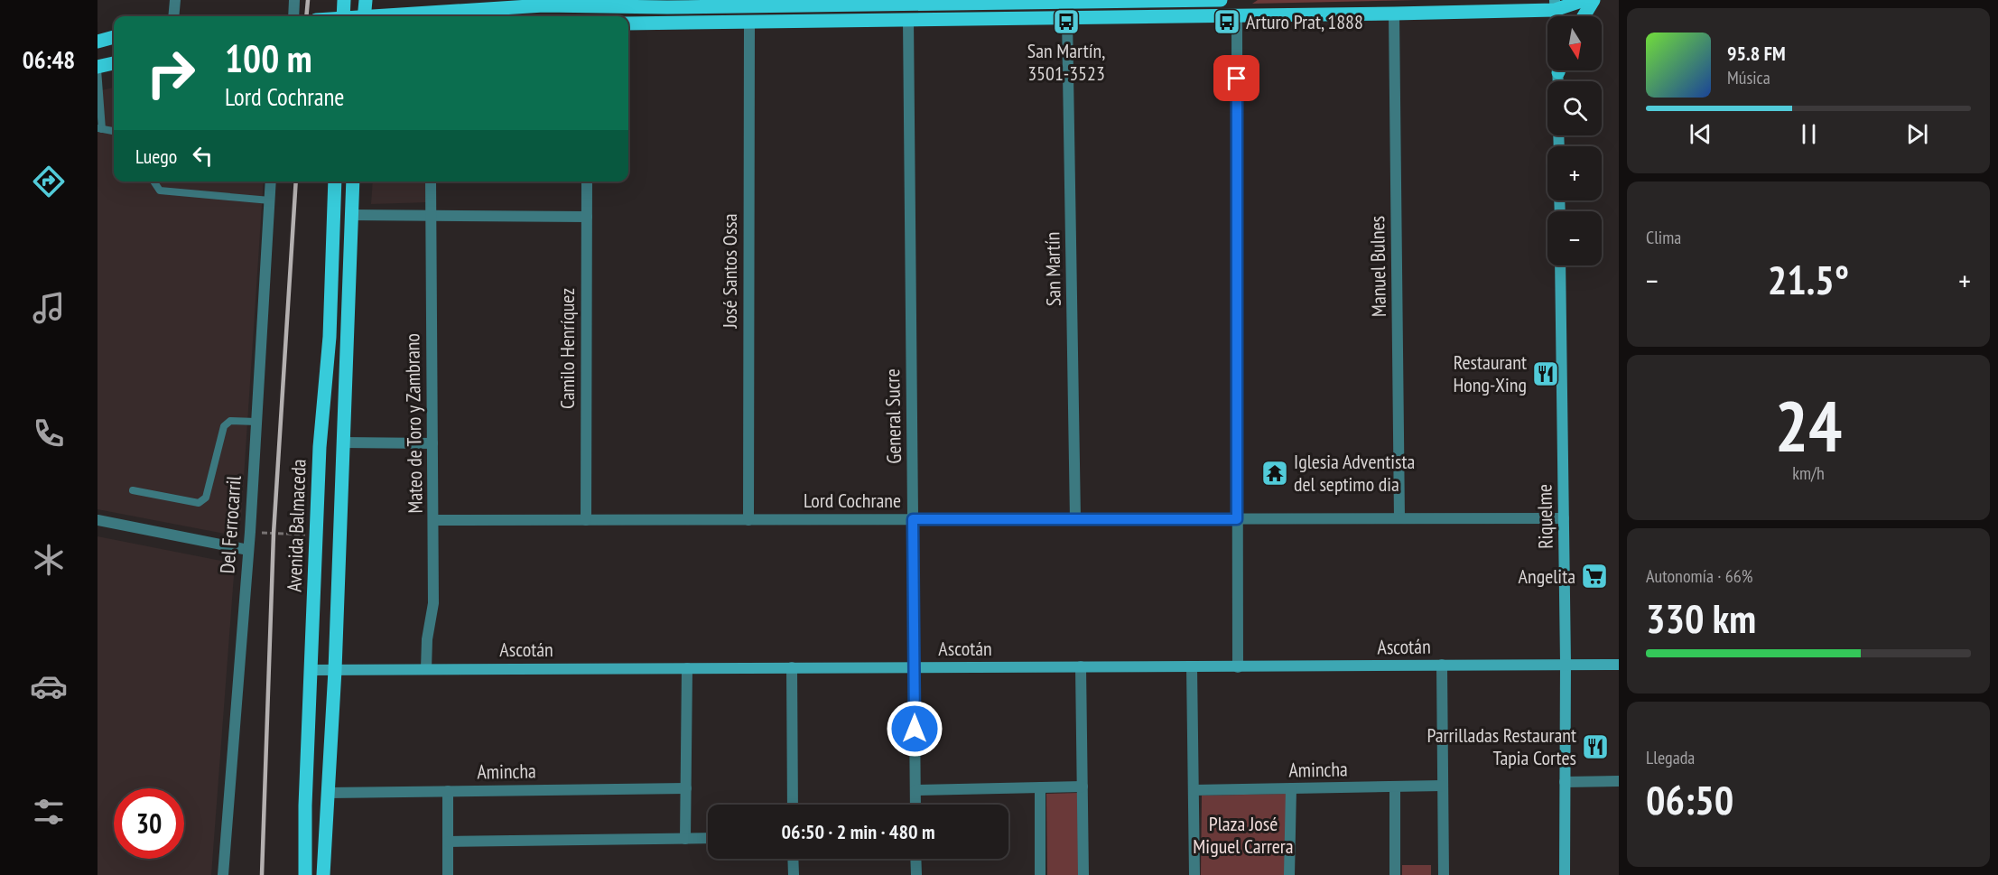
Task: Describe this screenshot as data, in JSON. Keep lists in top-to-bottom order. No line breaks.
{"streets":{"main road":["Avenida Balmaceda"],"street":["Manuel Bulnes","San Martín","José Santos Ossa","Camilo Henríquez","General Sucre","Mateo de Toro y Zambrano","Lord Cochrane","Riquelme","Del Ferrocarril","Ascotán","Amincha"]},"crossings":[["Manuel Bulnes","Lord Cochrane"],["San Martín","Lord Cochrane"],["José Santos Ossa","Lord Cochrane"],["Camilo Henríquez","Lord Cochrane"],["General Sucre","Lord Cochrane"],["General Sucre","Ascotán"],["Mateo de Toro y Zambrano","Lord Cochrane"],["Mateo de Toro y Zambrano","Ascotán"],["Lord Cochrane","Riquelme"],["Riquelme","Ascotán"],["Avenida Balmaceda","Ascotán"]],"parks":["Plaza José Miguel Carrera"],"places":{"bus stop":["San Martín, 3501-3523","Arturo Prat, 1888"],"restaurant":["Restaurant Hong-Xing","Parrilladas Restaurant Tapia Cortes"],"temple":["Iglesia Adventista del septimo dia"],"supermarket":["Angelita"]},"north":"bottom","page":{"tabs":"06:48","map_buttons":["+","−"],"turn":["100 m","Lord Cochrane"],"song":["95.8 FM","Música"],"then":"Luego","tile":["Clima",["24","km/h"],["Autonomía · 66%","330 km"],["Llegada","06:50"]],"heat":["−","21.5°","+"],"limit":"30","trip":"06:50 · 2 min · 480 m"}}
